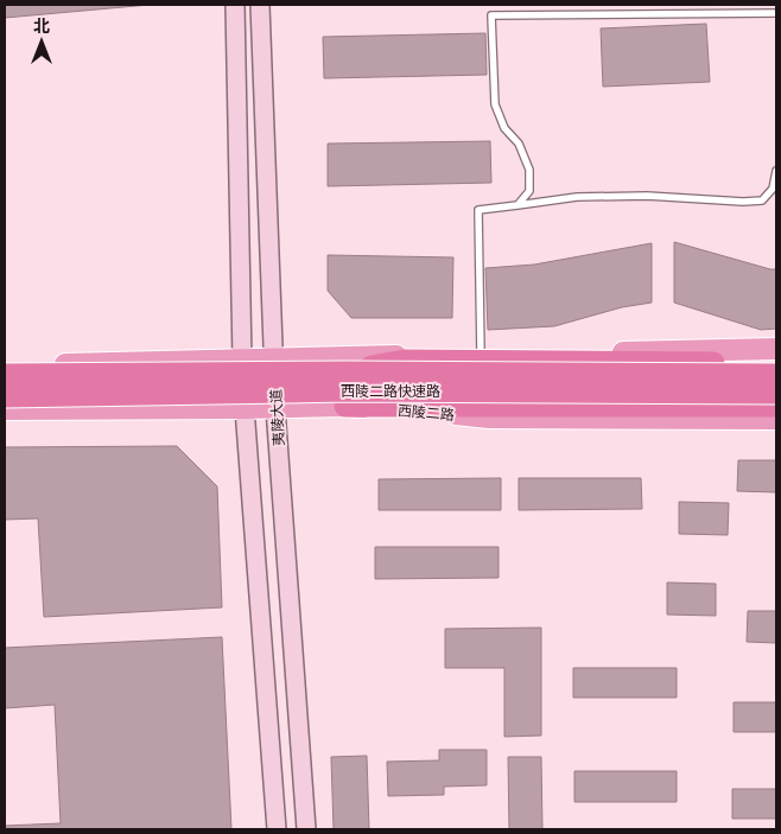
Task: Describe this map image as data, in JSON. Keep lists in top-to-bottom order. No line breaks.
{"streets":{"highway":["西陵二路快速路"],"main road":["西陵二路","夷陵大道"]},"crossings":[["西陵二路","夷陵大道"]],"north":"top"}
